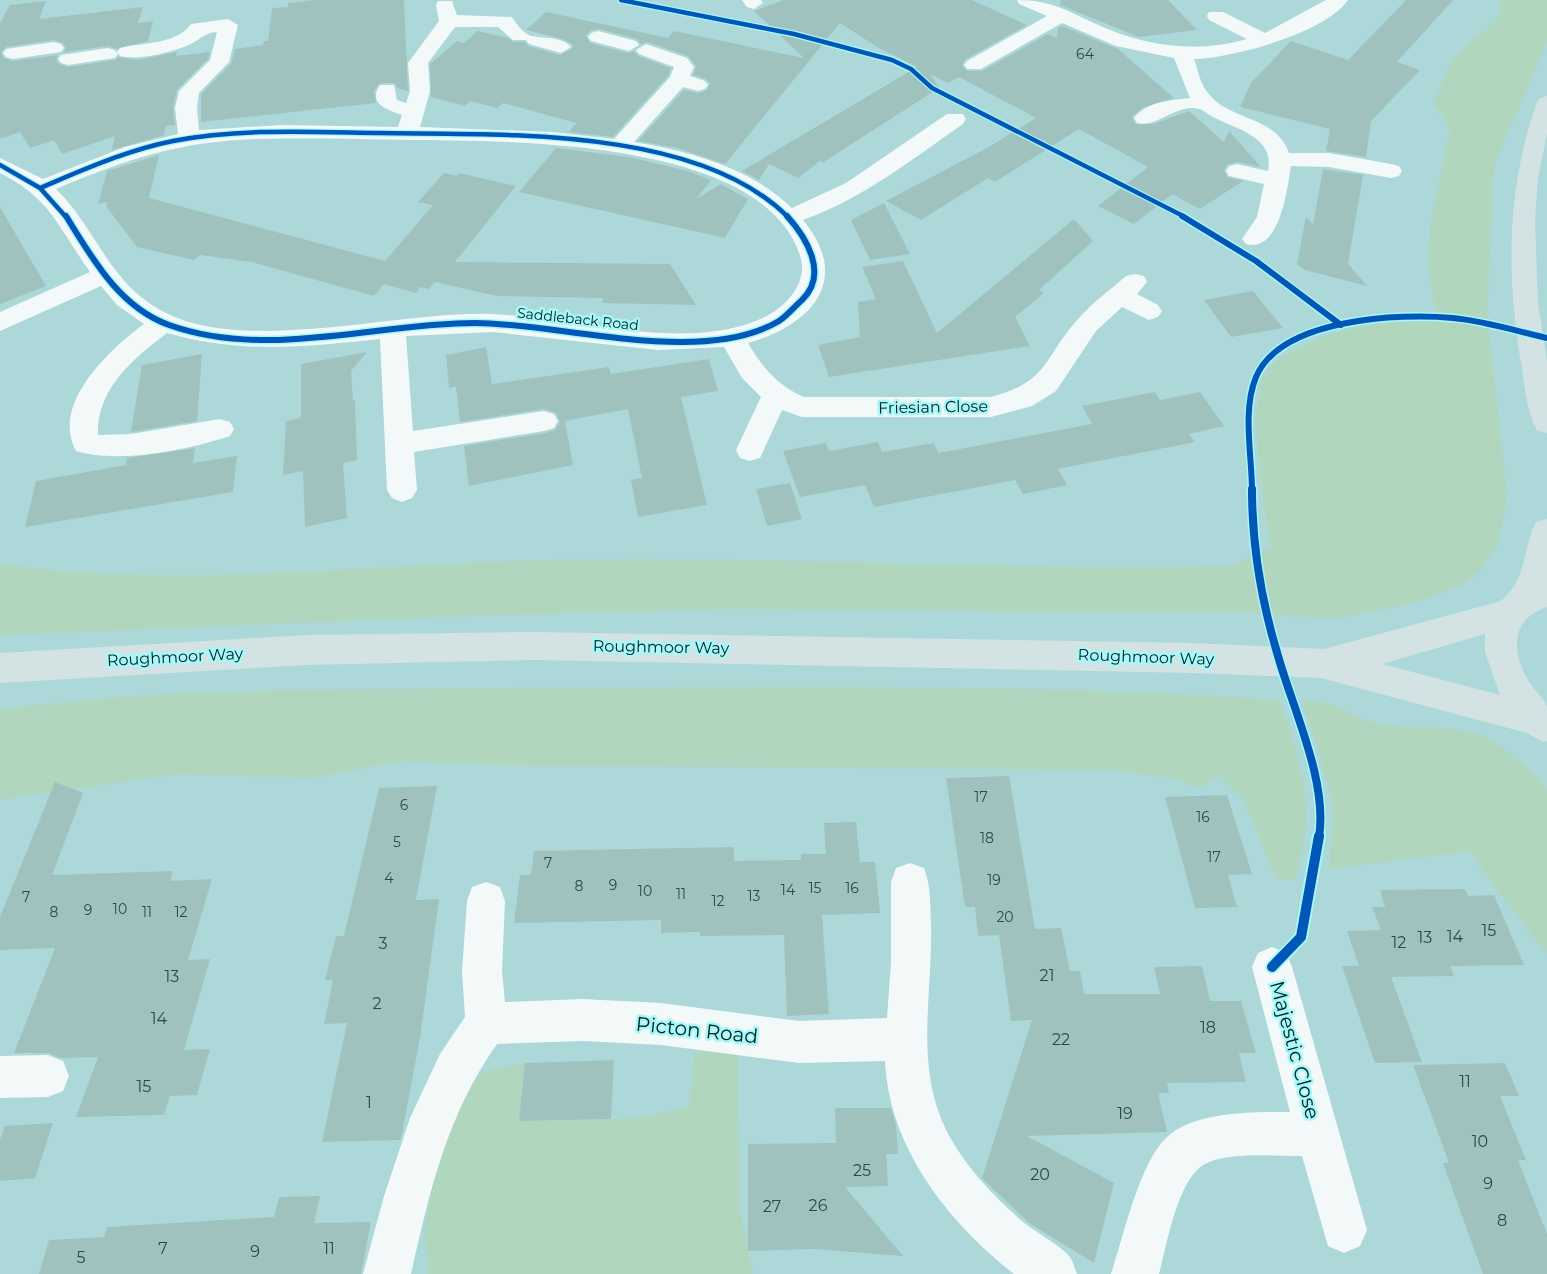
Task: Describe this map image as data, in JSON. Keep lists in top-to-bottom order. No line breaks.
{"streets":{"main road":["Roughmoor Way"],"street":["Saddleback Road","Friesian Close","Picton Road","Majestic Close"]},"crossings":[["Saddleback Road","Friesian Close"]],"house_numbers":["64","17","6","16","18","5","17","7","4","19","9","8","15","16","14","10","11","13","7","12","10","9","8","11","12","20","15","14","13","12","3","21","13","2","14","18","22","11","15","1","19","10","25","20","9","26","27","8","7","11","9","5"]}
